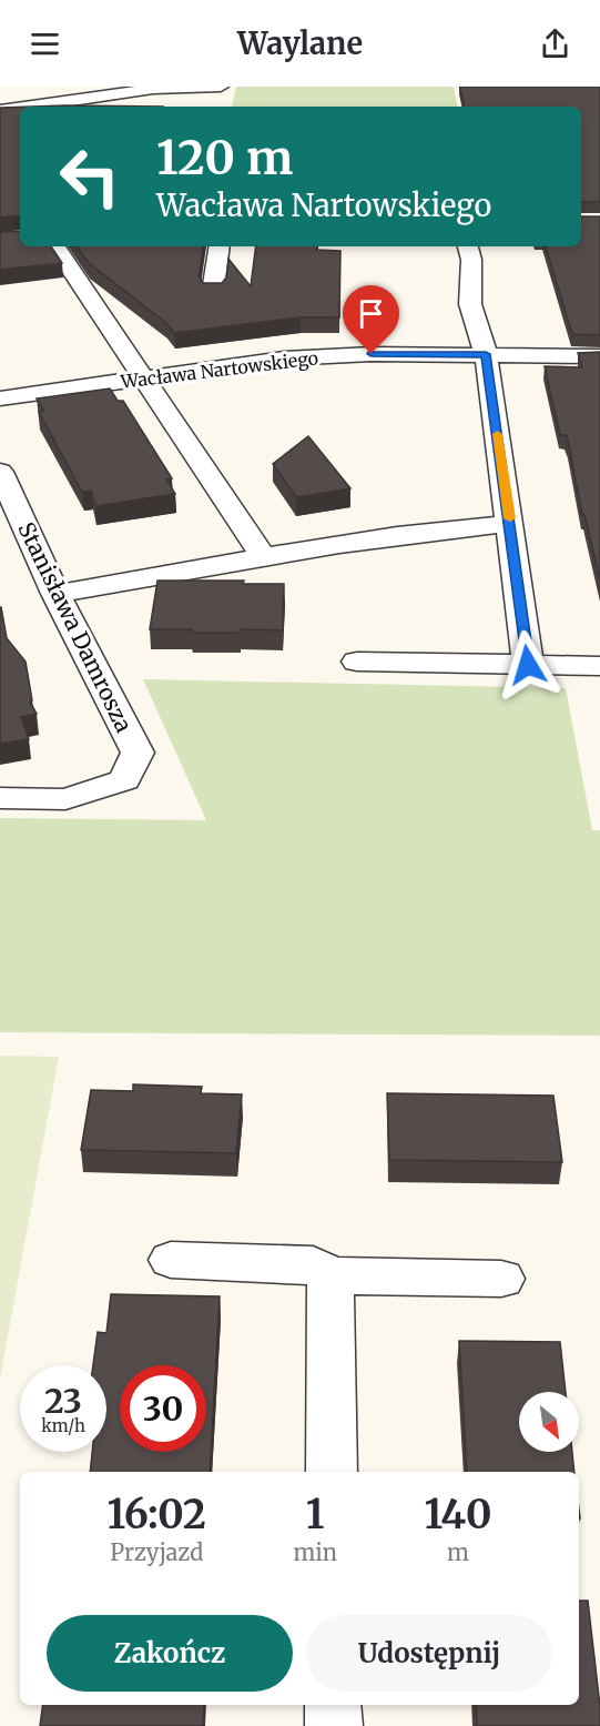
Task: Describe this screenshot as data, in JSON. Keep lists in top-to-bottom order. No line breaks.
{"streets":{"street":["Wacława Nartowskiego","Stanisława Damrosza"]},"north":"bottom right","page":{"header":"Waylane","turn":["120 m","Wacława Nartowskiego"],"speed":"23 km/h","limit":"30","eta":["16:02","Przyjazd","1","min","140","m"],"buttons":["Zakończ","Udostępnij"]}}
